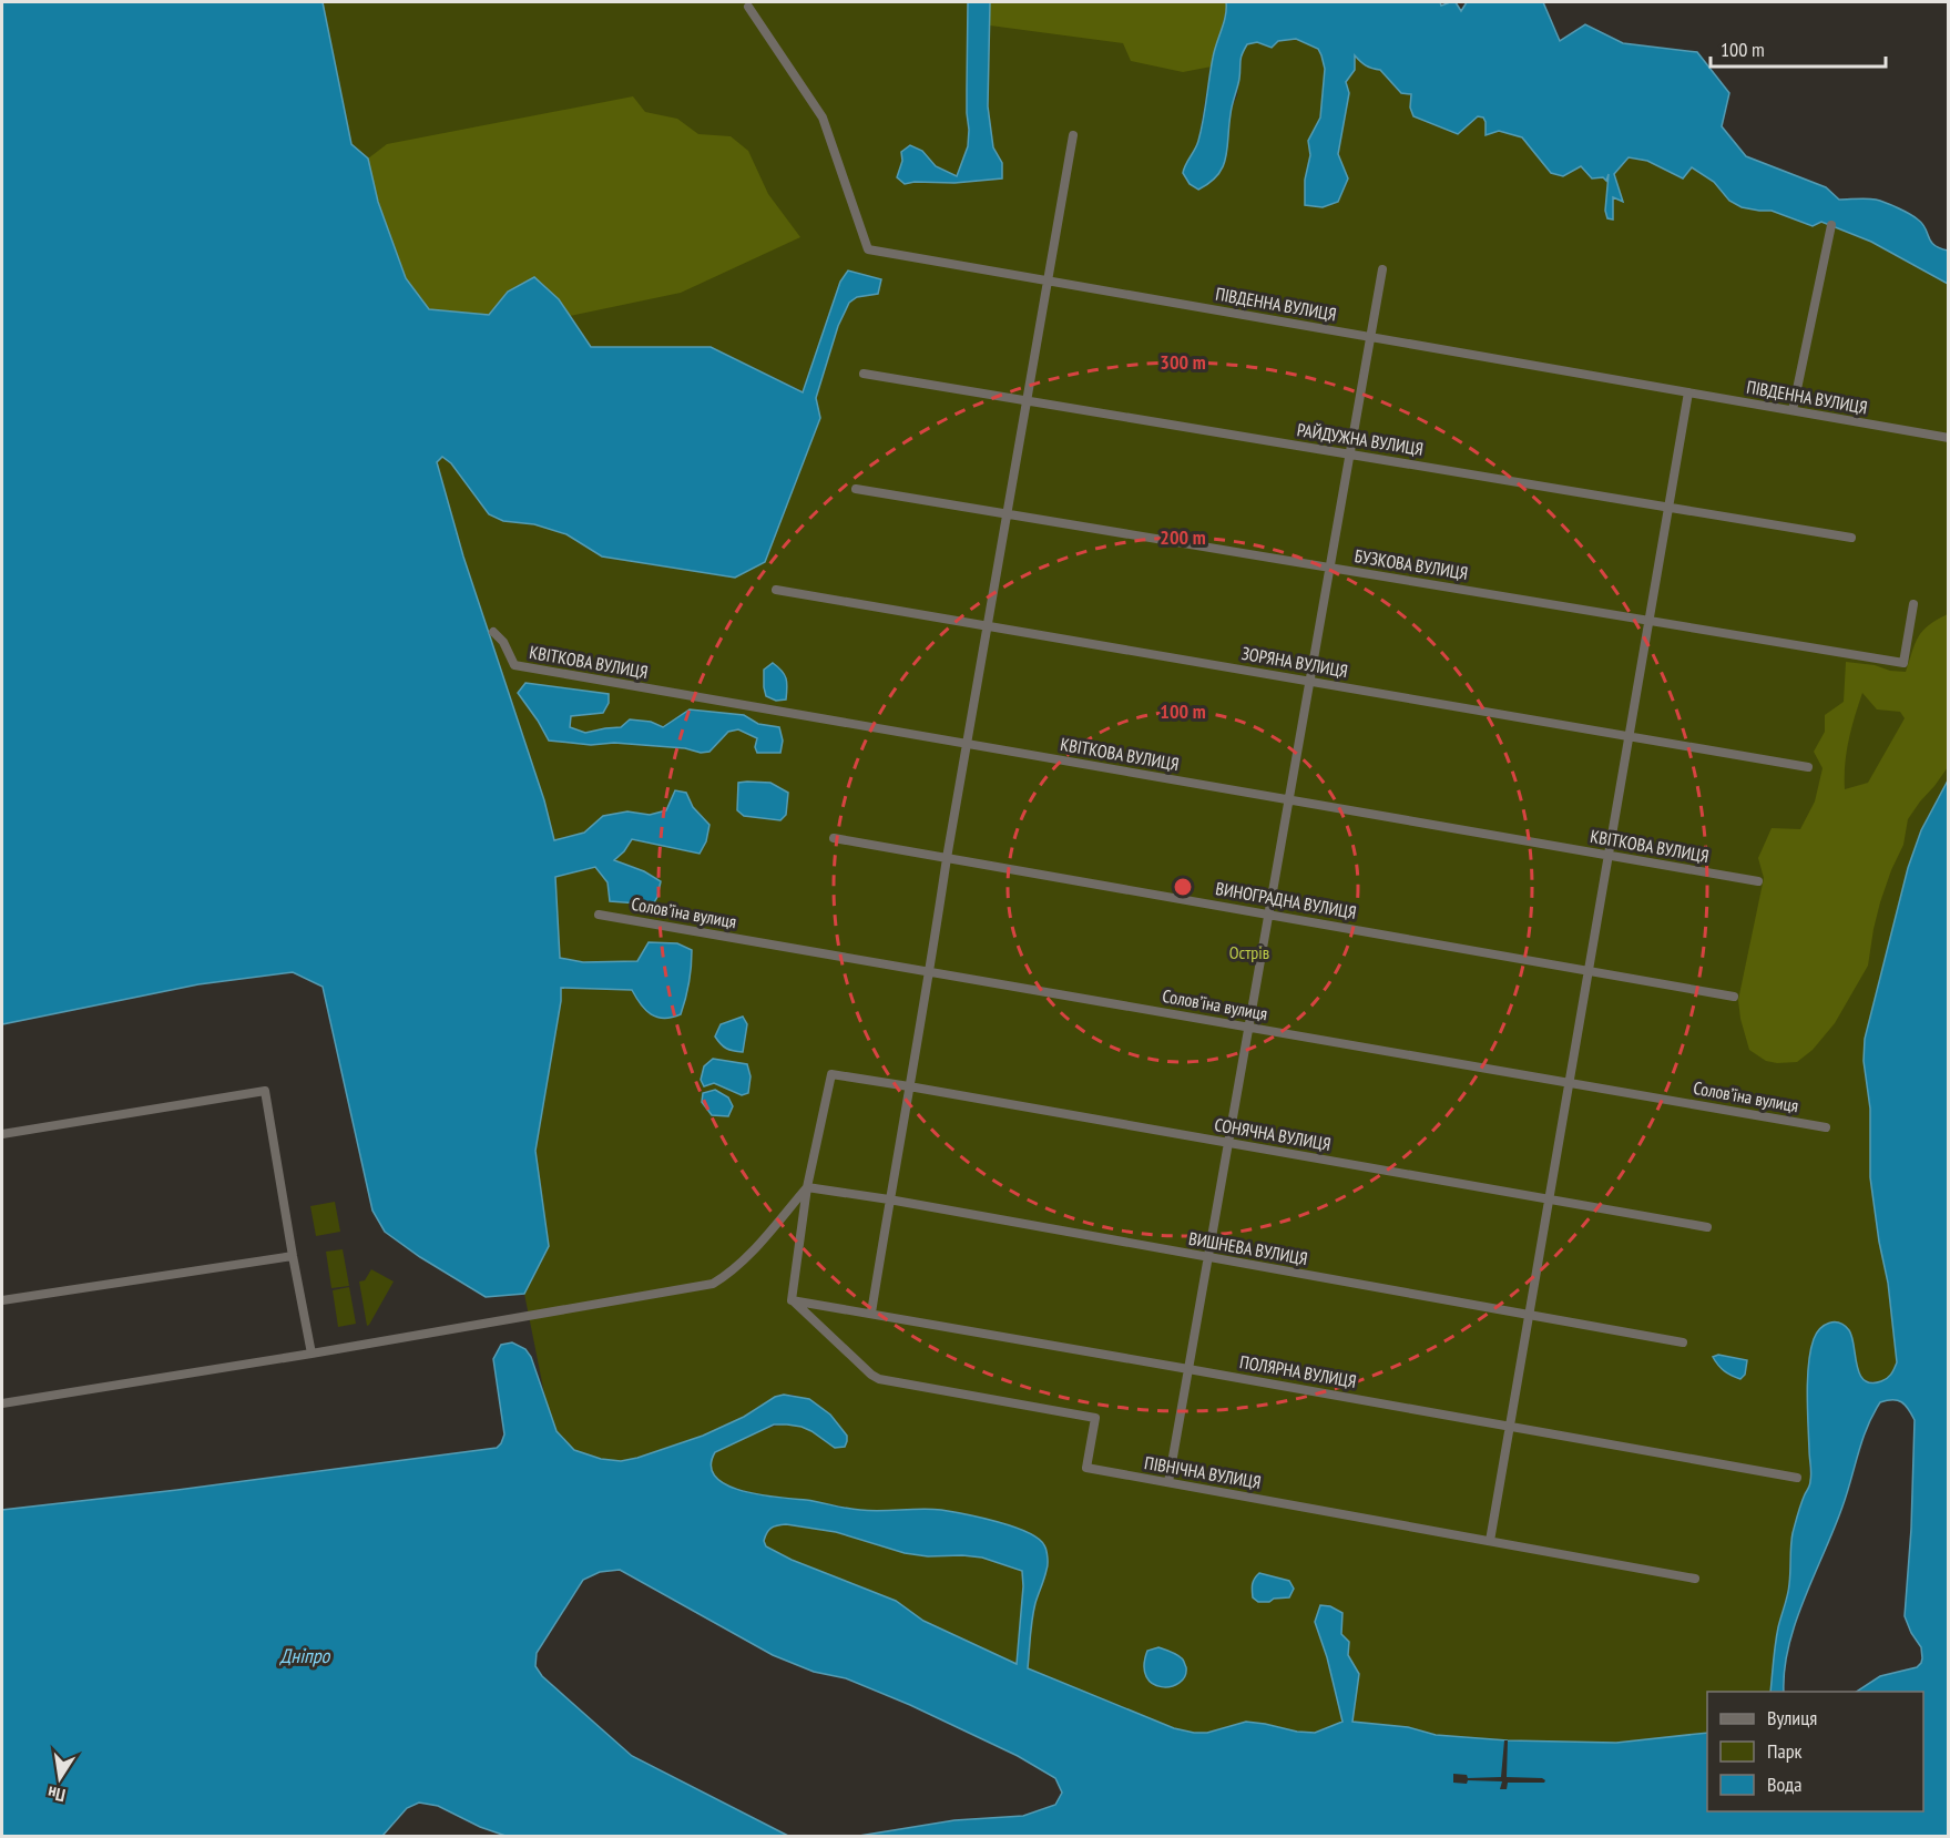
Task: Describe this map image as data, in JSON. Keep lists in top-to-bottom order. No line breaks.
{"streets":{"street":["ПІВДЕННА ВУЛИЦЯ","РАЙДУЖНА ВУЛИЦЯ","БУЗКОВА ВУЛИЦЯ","КВІТКОВА ВУЛИЦЯ","ЗОРЯНА ВУЛИЦЯ","ВИНОГРАДНА ВУЛИЦЯ","Соловʼїна вулиця","СОНЯЧНА ВУЛИЦЯ","ВИШНЕВА ВУЛИЦЯ","ПОЛЯРНА ВУЛИЦЯ","ПІВНІЧНА ВУЛИЦЯ"]},"crossings":[["СОНЯЧНА ВУЛИЦЯ","ВИШНЕВА ВУЛИЦЯ"],["ПОЛЯРНА ВУЛИЦЯ","ПІВНІЧНА ВУЛИЦЯ"]],"water":["Дніпро"],"parks":["Острів"],"legend":["Вулиця","Парк","Вода"],"scale_bar":"100 m","north":"bottom","rings":["300 m","200 m","100 m"]}
